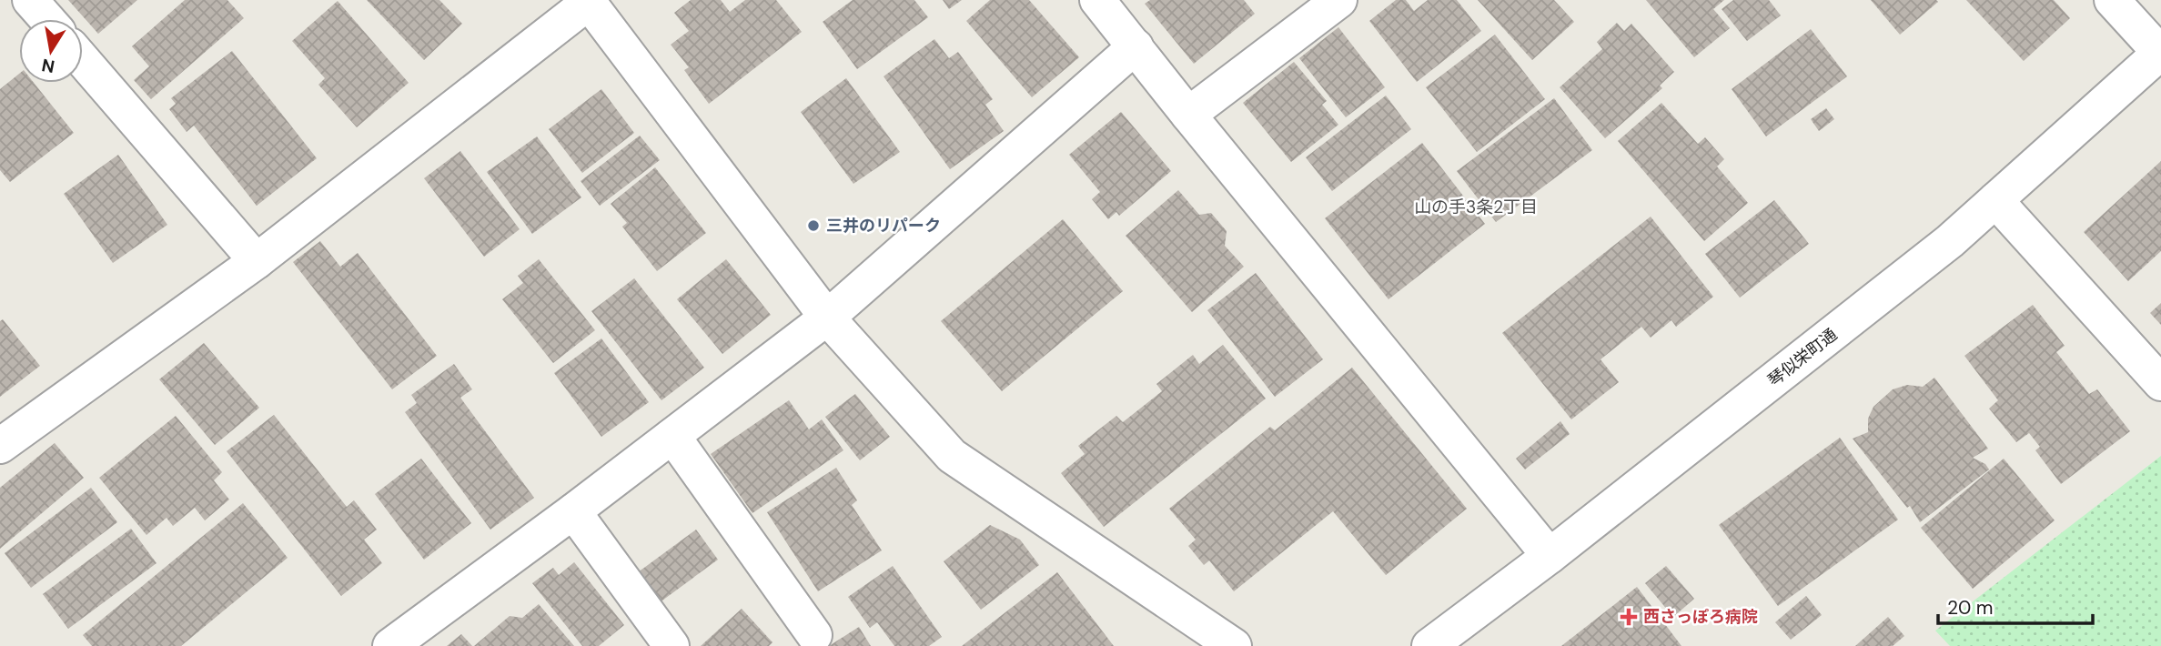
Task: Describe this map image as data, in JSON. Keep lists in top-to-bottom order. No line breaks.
{"streets":{"street":["琴似栄町通"]},"districts":["山の手3条2丁目"],"places":{"other":["三井のリパーク"],"health":["西さっぽろ病院"]},"scale_bar":"20 m","north":"bottom"}
